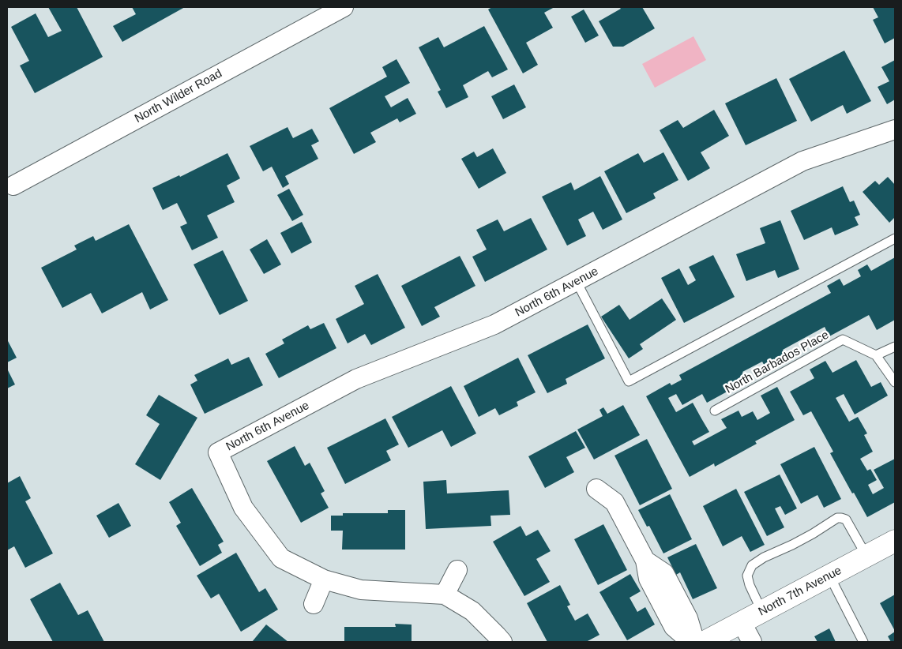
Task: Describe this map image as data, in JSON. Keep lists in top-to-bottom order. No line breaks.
{"streets":{"main road":["North 7th Avenue"],"street":["North Wilder Road","North 6th Avenue"],"lane":["North Barbados Place"]}}
